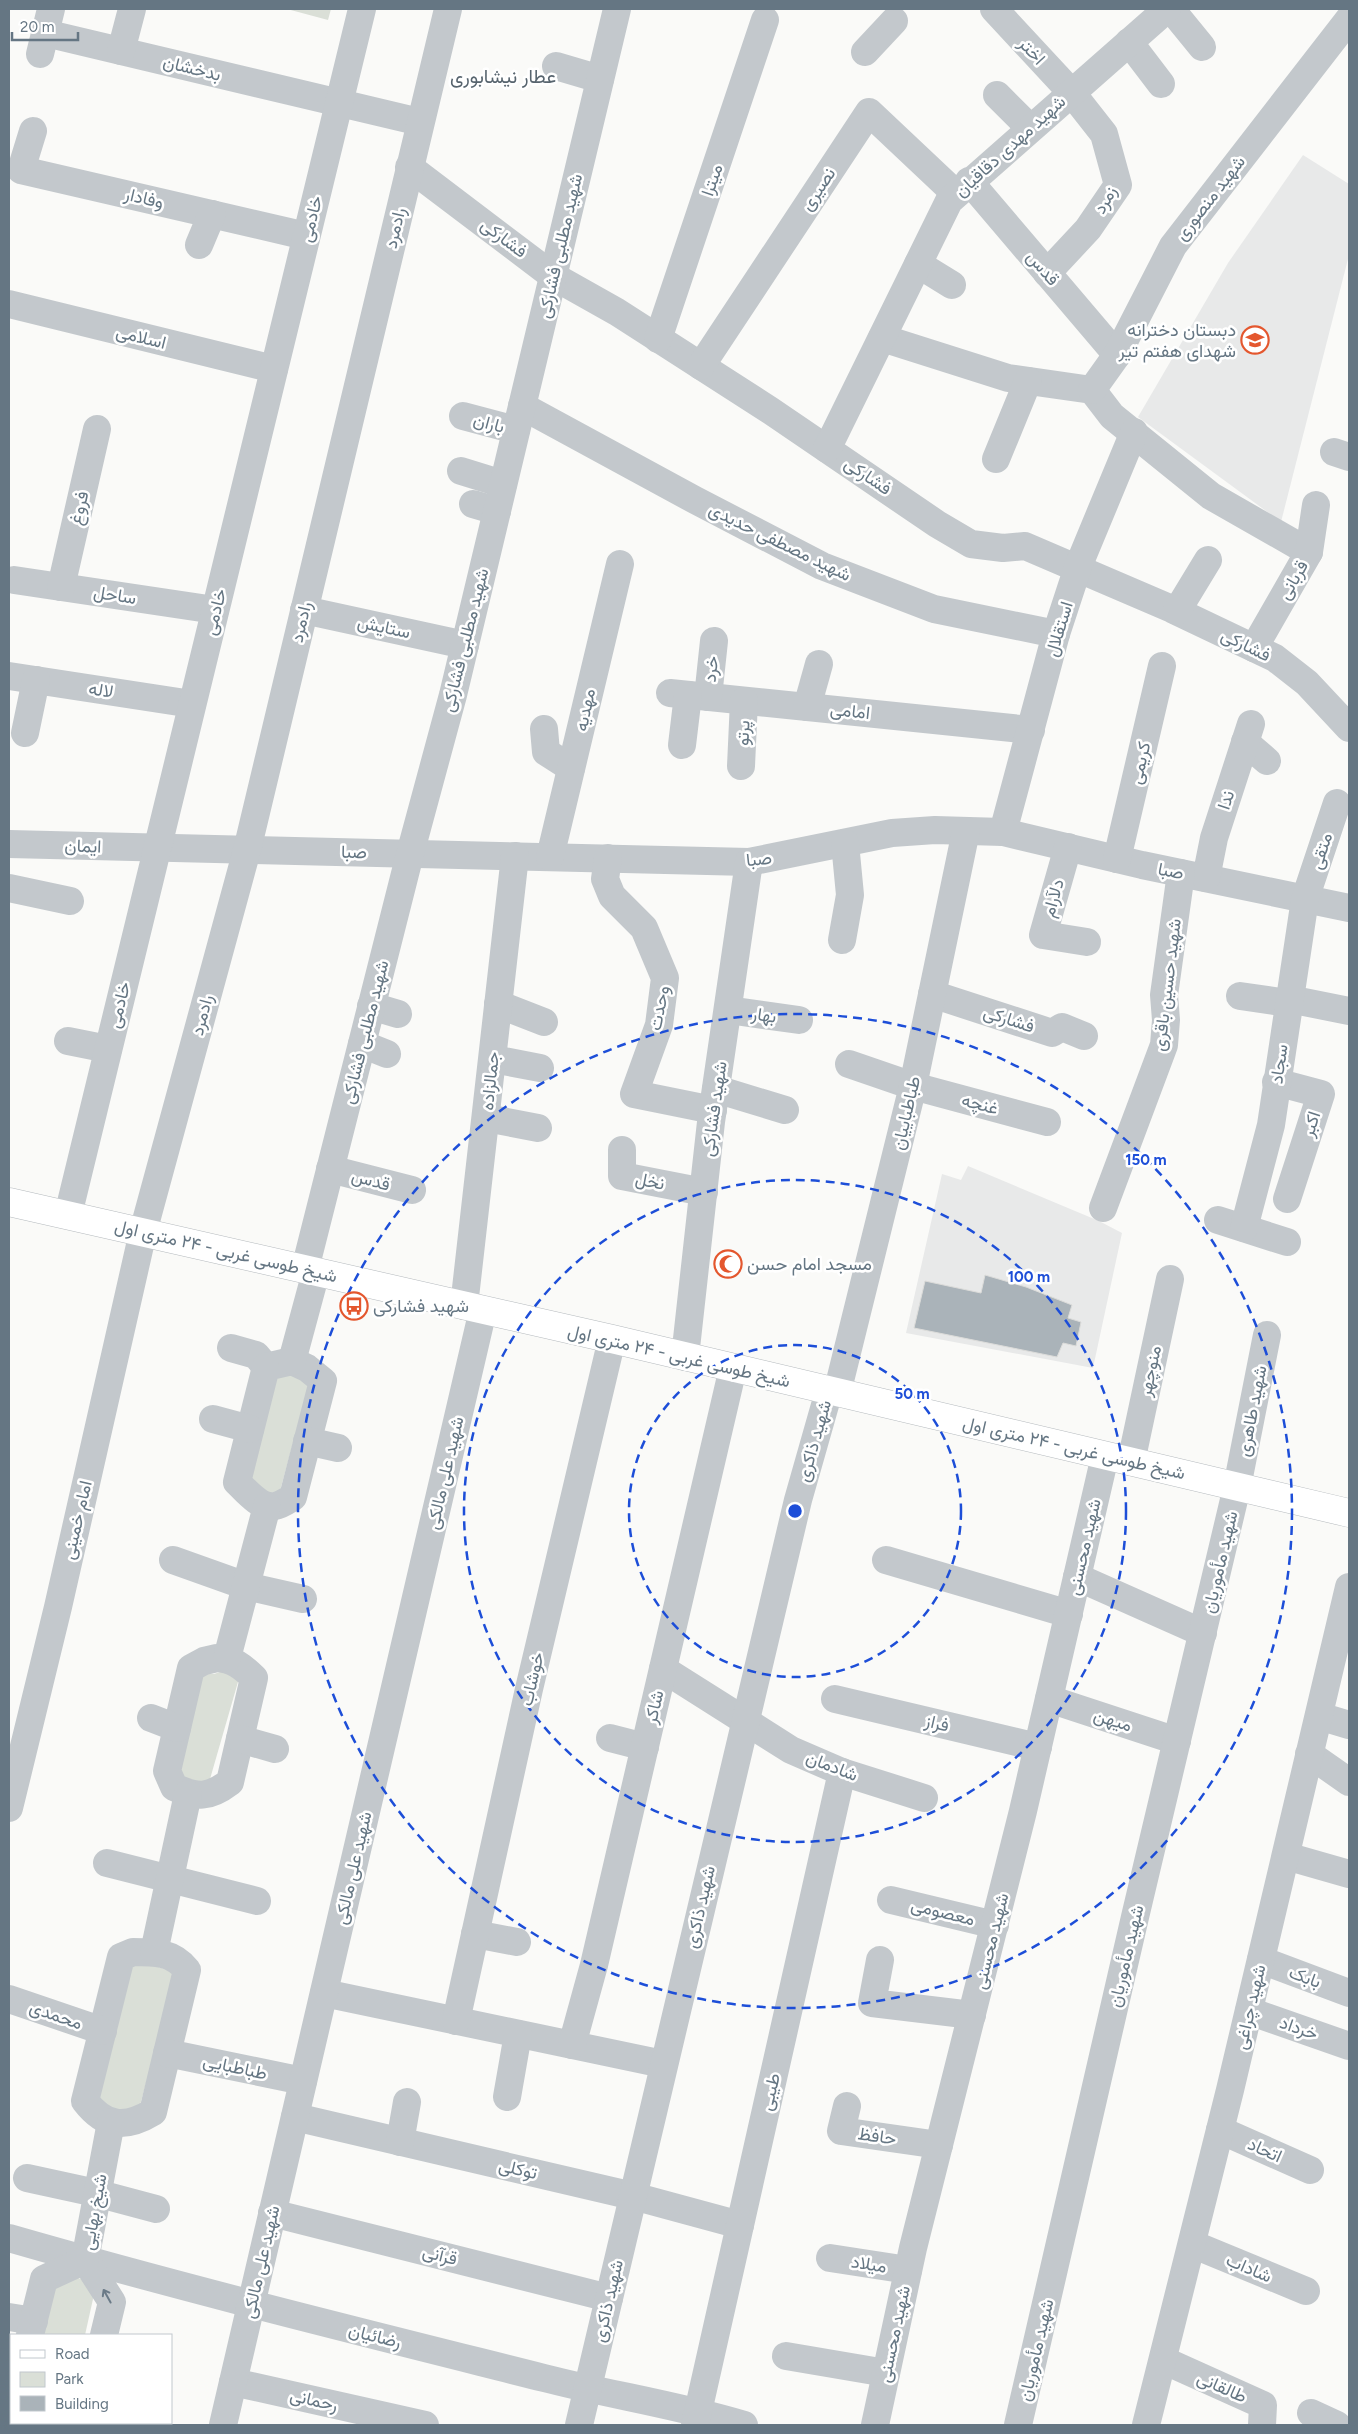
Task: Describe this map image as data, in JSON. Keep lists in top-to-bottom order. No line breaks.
{"streets":{"main road":["شیخ طوسی غربی - ۲۴ متری اول"],"street":["اختر","بدخشان","شهید مهدی دقاقیان","میترا","نصیری","وفادار","شهید منصوری","زمرد","خادمی","رادمرد","فشارکی","شهید مطلبی فشارکی","قدس","اسلامی","باران","فروغ","شهید مصطفی حدیدی","قربانی","ساحل","ستایش","استقلال","خرد","لاله","مهدیه","امامی","پرتو","کریمی","ندا","ایمان","متقی","صبا","دلآرام","شهید حسین باقری","وحدت","بهار","سجاد","جمالزاده","غنچه","شهید فشارکی","طباطباییان","اکبر","نخل","منوچهر","شهید طاهری","شهید ذاکری","شهید علی مالکی","امام خمینی","شهید محسنی","شهید مأموریان","خوشاب","شاکر","میهن","فراز","شادمان","معصومی","بابک","شهید چراغی","محمدی","خرداد","طباطبایی","طیبی","حافظ","اتحاد","توکلی","شیخ بهایی","قرآنی","میلاد","شاداب","رضائیان","طالقانی","رحمانی"]},"crossings":[["اختر","شهید مهدی دقاقیان"],["اختر","زمرد"],["بدخشان","خادمی"],["بدخشان","رادمرد"],["شهید مهدی دقاقیان","نصیری"],["شهید مهدی دقاقیان","زمرد"],["شهید مهدی دقاقیان","فشارکی"],["شهید مهدی دقاقیان","قدس"],["میترا","فشارکی"],["نصیری","فشارکی"],["نصیری","قدس"],["وفادار","خادمی"],["شهید منصوری","قدس"],["زمرد","قدس"],["خادمی","اسلامی"],["خادمی","ساحل"],["خادمی","لاله"],["خادمی","ایمان"],["خادمی","صبا"],["خادمی","شیخ طوسی غربی - ۲۴ متری اول"],["رادمرد","فشارکی"],["رادمرد","ستایش"],["رادمرد","صبا"],["رادمرد","شیخ طوسی غربی - ۲۴ متری اول"],["رادمرد","امام خمینی"],["فشارکی","شهید مطلبی فشارکی"],["فشارکی","قربانی"],["فشارکی","استقلال"],["فشارکی","طباطباییان"],["شهید مطلبی فشارکی","قدس"],["شهید مطلبی فشارکی","باران"],["شهید مطلبی فشارکی","شهید مصطفی حدیدی"],["شهید مطلبی فشارکی","ستایش"],["شهید مطلبی فشارکی","صبا"],["شهید مطلبی فشارکی","شیخ طوسی غربی - ۲۴ متری اول"],["باران","شهید مصطفی حدیدی"],["فروغ","ساحل"],["شهید مصطفی حدیدی","استقلال"],["استقلال","امامی"],["استقلال","صبا"],["خرد","امامی"],["مهدیه","صبا"],["امامی","پرتو"],["کریمی","صبا"],["ندا","صبا"],["ندا","شهید حسین باقری"],["ایمان","صبا"],["متقی","صبا"],["متقی","سجاد"],["صبا","دلآرام"],["صبا","شهید حسین باقری"],["صبا","وحدت"],["صبا","سجاد"],["صبا","جمالزاده"],["صبا","شهید فشارکی"],["صبا","طباطباییان"],["وحدت","شهید فشارکی"],["بهار","شهید فشارکی"],["سجاد","اکبر"],["جمالزاده","شیخ طوسی غربی - ۲۴ متری اول"],["جمالزاده","شهید علی مالکی"],["غنچه","طباطباییان"],["شهید فشارکی","نخل"],["شهید فشارکی","شیخ طوسی غربی - ۲۴ متری اول"],["طباطباییان","شیخ طوسی غربی - ۲۴ متری اول"],["طباطباییان","شهید ذاکری"],["شیخ طوسی غربی - ۲۴ متری اول","منوچهر"],["شیخ طوسی غربی - ۲۴ متری اول","شهید طاهری"],["شیخ طوسی غربی - ۲۴ متری اول","شهید ذاکری"],["شیخ طوسی غربی - ۲۴ متری اول","شهید علی مالکی"],["شیخ طوسی غربی - ۲۴ متری اول","امام خمینی"],["شیخ طوسی غربی - ۲۴ متری اول","شهید محسنی"],["شیخ طوسی غربی - ۲۴ متری اول","شهید مأموریان"],["شیخ طوسی غربی - ۲۴ متری اول","خوشاب"],["شیخ طوسی غربی - ۲۴ متری اول","شاکر"],["منوچهر","شهید محسنی"],["شهید طاهری","شهید مأموریان"],["شهید ذاکری","شادمان"],["شهید ذاکری","توکلی"],["شهید ذاکری","قرآنی"],["شهید ذاکری","رضائیان"],["شهید علی مالکی","طباطبایی"],["شهید علی مالکی","توکلی"],["شهید علی مالکی","قرآنی"],["شهید علی مالکی","رضائیان"],["شهید علی مالکی","رحمانی"],["شهید محسنی","میهن"],["شهید محسنی","فراز"],["شهید محسنی","معصومی"],["شهید محسنی","حافظ"],["شهید محسنی","میلاد"],["شهید مأموریان","میهن"],["شاکر","شادمان"],["شادمان","طیبی"],["بابک","شهید چراغی"],["شهید چراغی","خرداد"],["شهید چراغی","اتحاد"],["شهید چراغی","شاداب"],["شهید چراغی","طالقانی"],["طیبی","توکلی"],["طیبی","رضائیان"],["شیخ بهایی","رضائیان"]],"districts":["عطار نیشابوری"],"places":{"school or university":["دبستان دخترانه شهدای هفتم تیر"],"mosque":["مسجد امام حسن"],"bus stop":["شهید فشارکی"]},"legend":["Road","Park","Building"],"scale_bar":"20 m","rings":["150 m","100 m","50 m"]}
